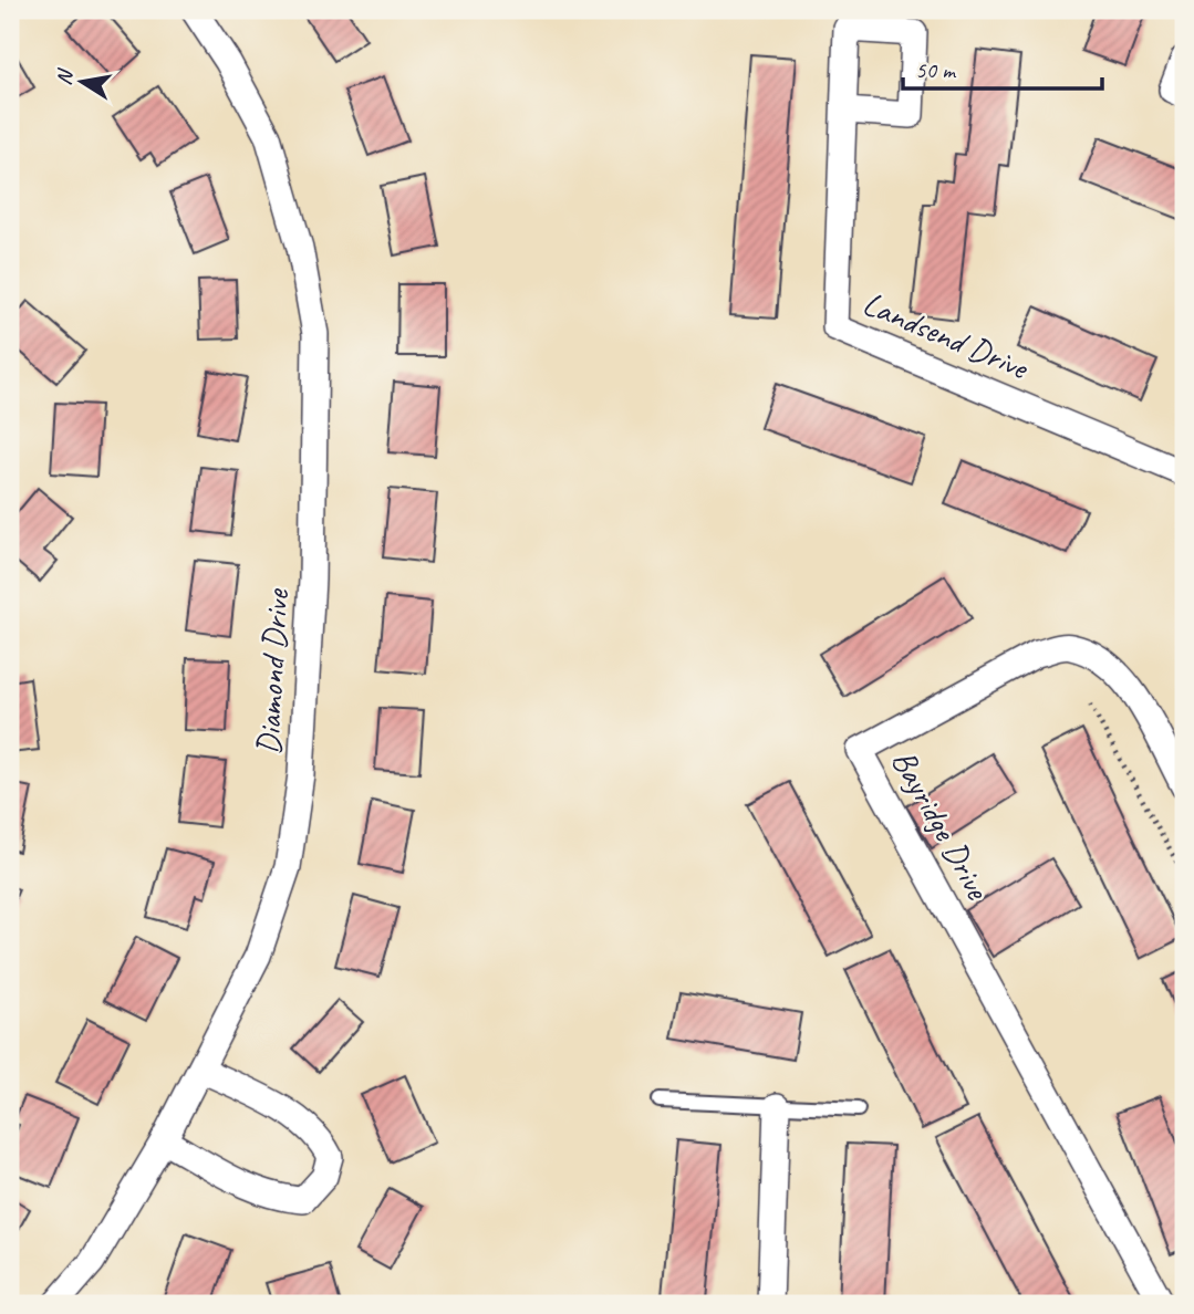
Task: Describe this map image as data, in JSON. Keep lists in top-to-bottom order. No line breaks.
{"streets":{"street":["Landsend Drive","Diamond Drive","Bayridge Drive"]},"scale_bar":"50 m","north":"left"}
